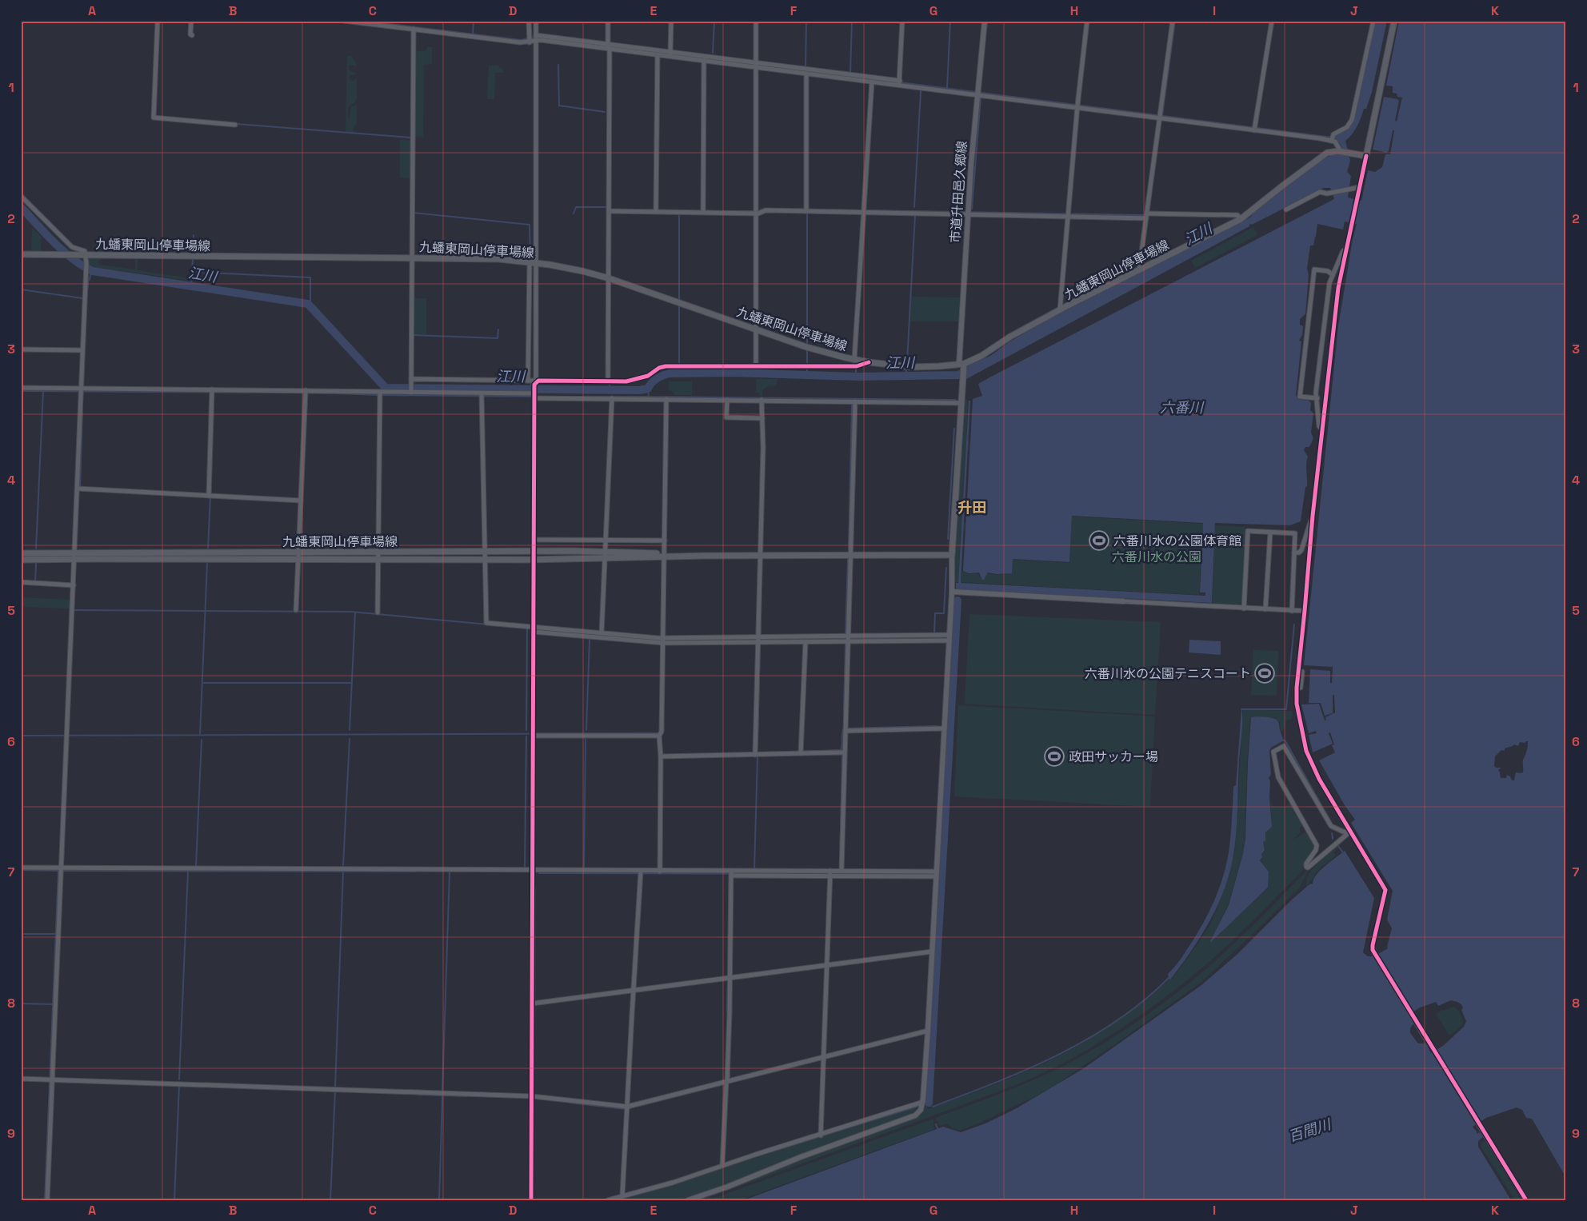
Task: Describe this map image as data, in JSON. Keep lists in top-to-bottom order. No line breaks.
{"streets":{"main road":["九蟠東岡山停車場線"],"street":["市道升田邑久郷線"]},"crossings":[["市道升田邑久郷線","九蟠東岡山停車場線"]],"districts":["升田"],"water":["江川","六番川","百間川"],"parks":["六番川水の公園"],"places":{"sports":["六番川水の公園体育館","六番川水の公園テニスコート","政田サッカー場"]},"grid":{"columns":["A","B","C","D","E","F","G","H","I","J","K"],"rows":["1","2","3","4","5","6","7","8","9"]}}
